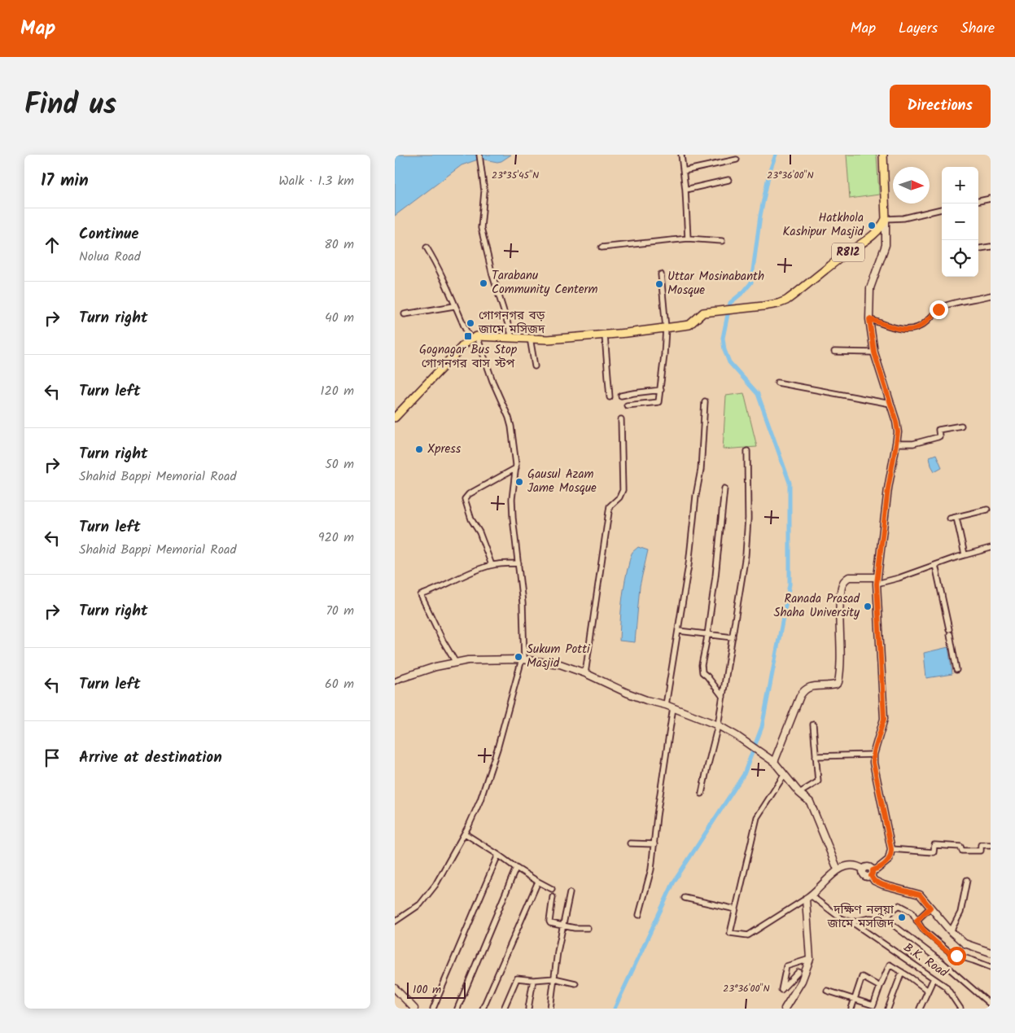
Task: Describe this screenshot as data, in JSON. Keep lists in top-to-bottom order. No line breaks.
{"streets":{"main road":["R812"],"street":["B.K. Road"]},"places":{"other":["Hatkhola Kashipur Masjid","Tarabanu Community Centerm","Uttar Mosinabanth Mosque","গোগনগর বড় জামে মসিজদ","Xpress","Gausul Azam Jame Mosque","Ranada Prasad Shaha University","Sukum Potti Masjid","দক্ষিণ নলুয়া জামে মসজিদ"],"transit":["Gognagar Bus Stop গোগনগর বাস স্টপ"]},"scale_bar":"100 m","north":"right","page":{"header":"Map","nav":["Map","Layers","Share"],"title":"Find us","buttons":"Directions","heading":["17 min","Walk · 1.3 km"],"map_buttons":["+","−"],"list":[["Continue","Nolua Road","80 m"],["Turn right","40 m"],["Turn left","120 m"],["Turn right","Shahid Bappi Memorial Road","50 m"],["Turn left","Shahid Bappi Memorial Road","920 m"],["Turn right","70 m"],["Turn left","60 m"],"Arrive at destination"],"scale":"100 m"},"coordinates":["23°35'45\"N","23°36'00\"N"]}
